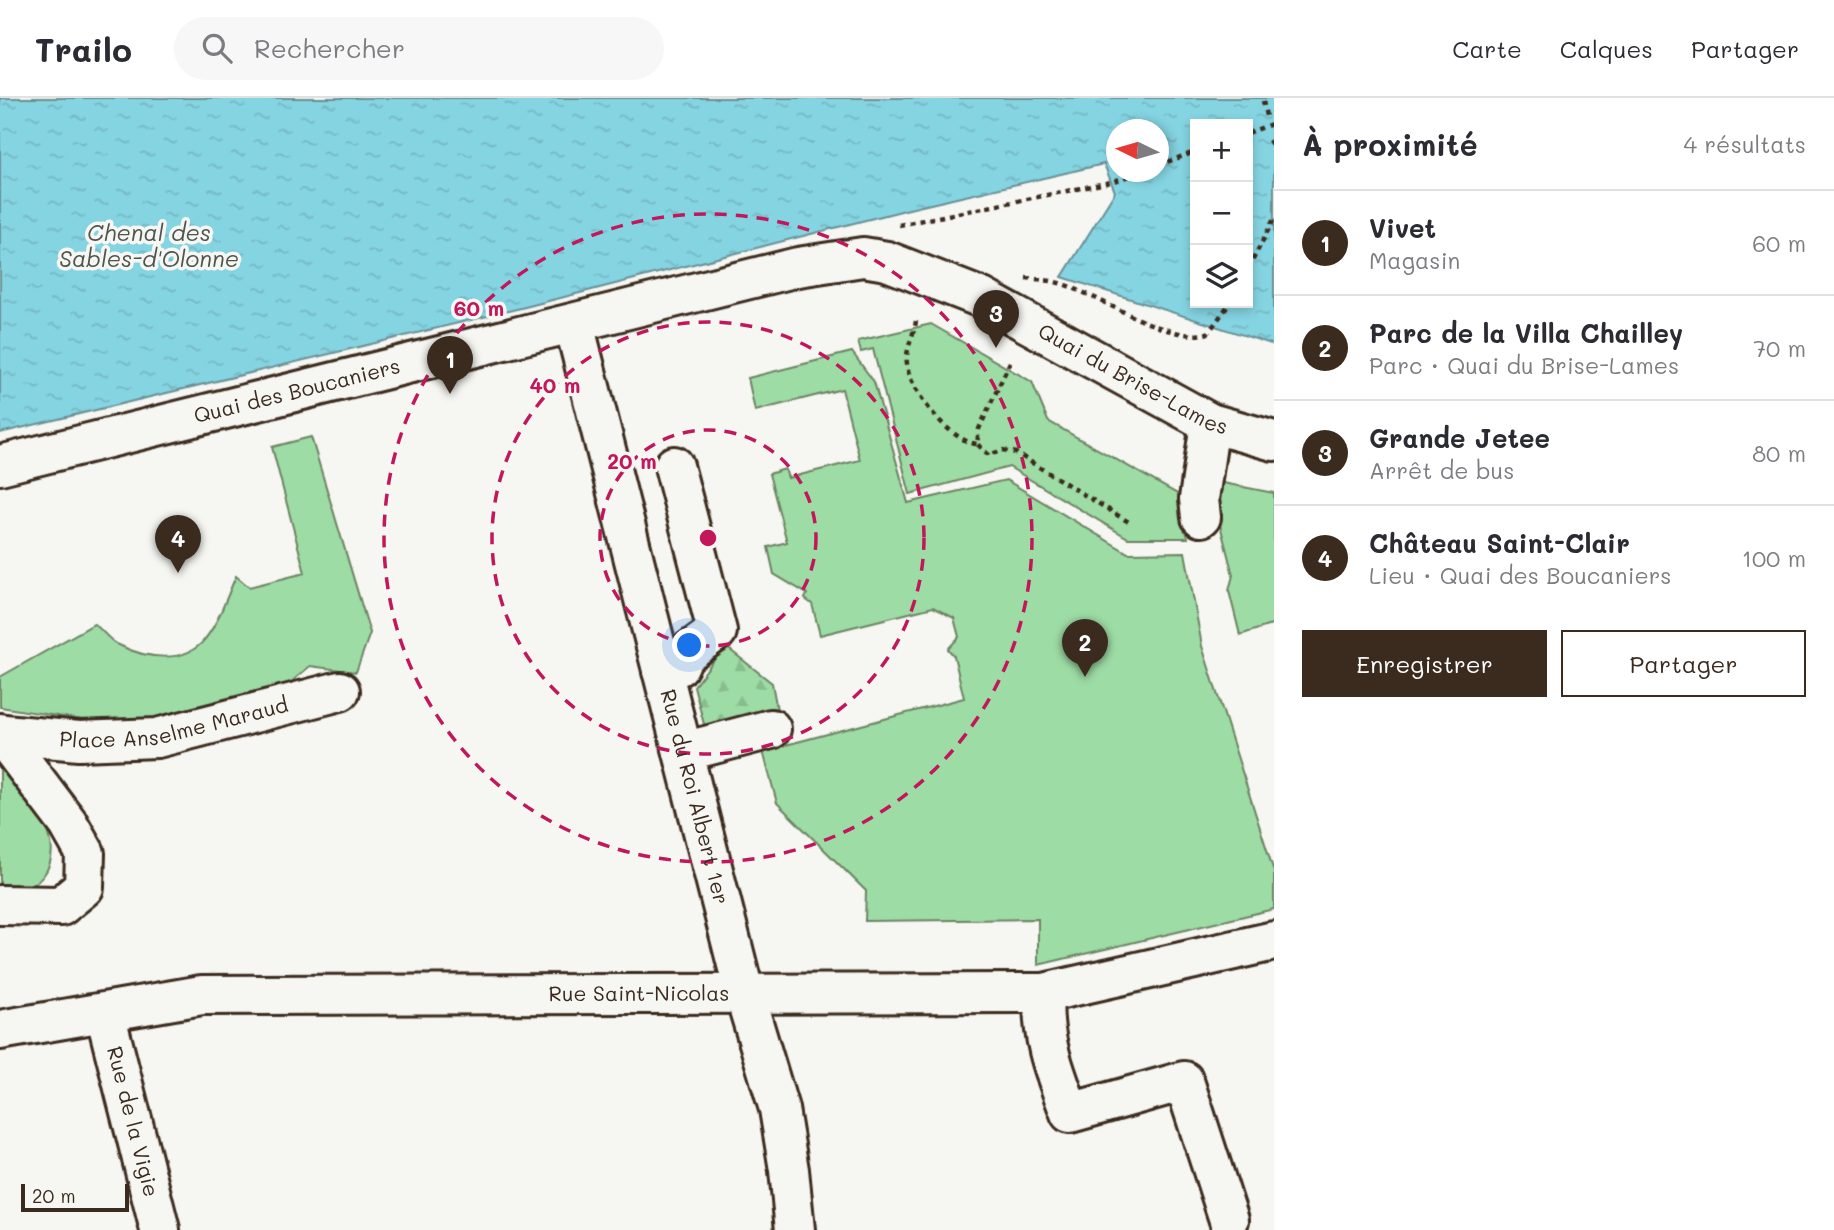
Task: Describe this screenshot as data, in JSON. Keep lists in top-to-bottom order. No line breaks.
{"streets":{"street":["Quai du Brise-Lames","Quai des Boucaniers","Place Anselme Maraud","Rue du Roi Albert 1er","Rue Saint-Nicolas","Rue de la Vigie"]},"crossings":[["Quai du Brise-Lames","Quai des Boucaniers"],["Quai des Boucaniers","Rue du Roi Albert 1er"],["Rue du Roi Albert 1er","Rue Saint-Nicolas"],["Rue Saint-Nicolas","Rue de la Vigie"]],"water":["Chenal des Sables-d'Olonne"],"scale_bar":"20 m","north":"left","page":{"header":"Trailo","search":"Rechercher","nav":["Carte","Calques","Partager"],"heading":["À proximité","4 résultats"],"map_buttons":["+","−"],"list":[{"mark":"1","name":"Vivet","note":"Magasin","value":"60 m"},{"mark":"2","name":"Parc de la Villa Chailley","note":"Parc · Quai du Brise-Lames","value":"70 m"},{"mark":"3","name":"Grande Jetee","note":"Arrêt de bus","value":"80 m"},{"mark":"4","name":"Château Saint-Clair","note":"Lieu · Quai des Boucaniers","value":"100 m"}],"pins":["3","1","4","2"],"buttons":["Enregistrer","Partager"],"scale":"20 m"},"rings":["60 m","40 m","20 m"]}
